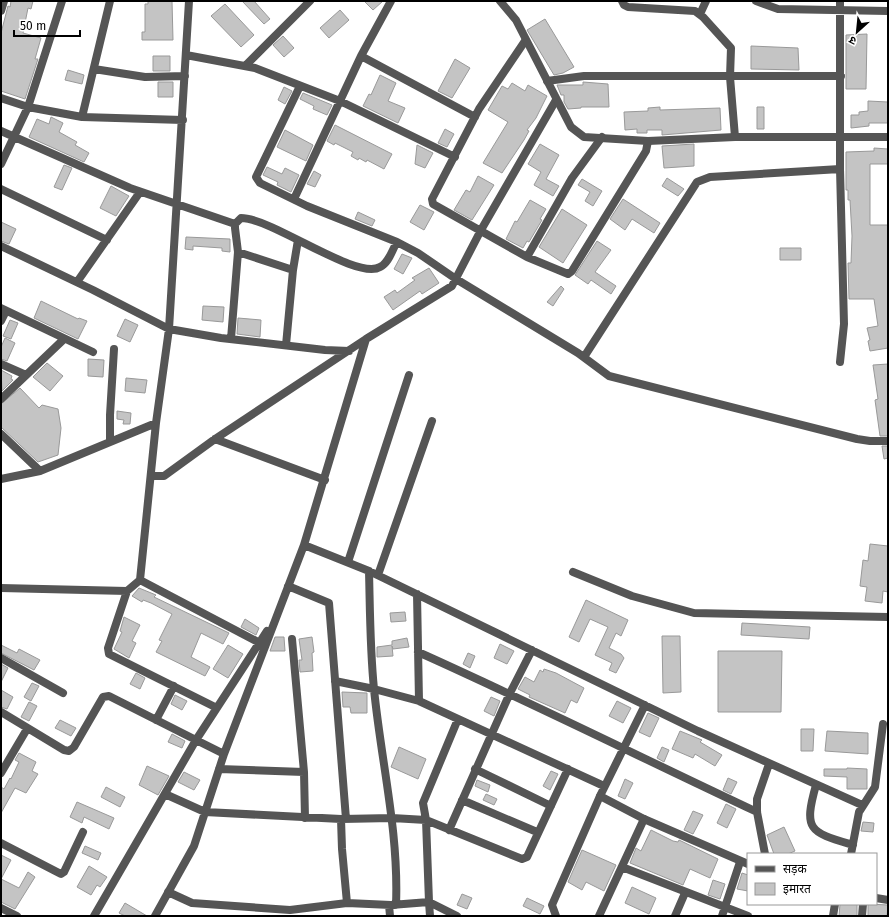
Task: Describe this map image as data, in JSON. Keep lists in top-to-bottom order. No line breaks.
{"legend":["सड़क","इमारत"],"scale_bar":"50 m","north":"bottom left"}
